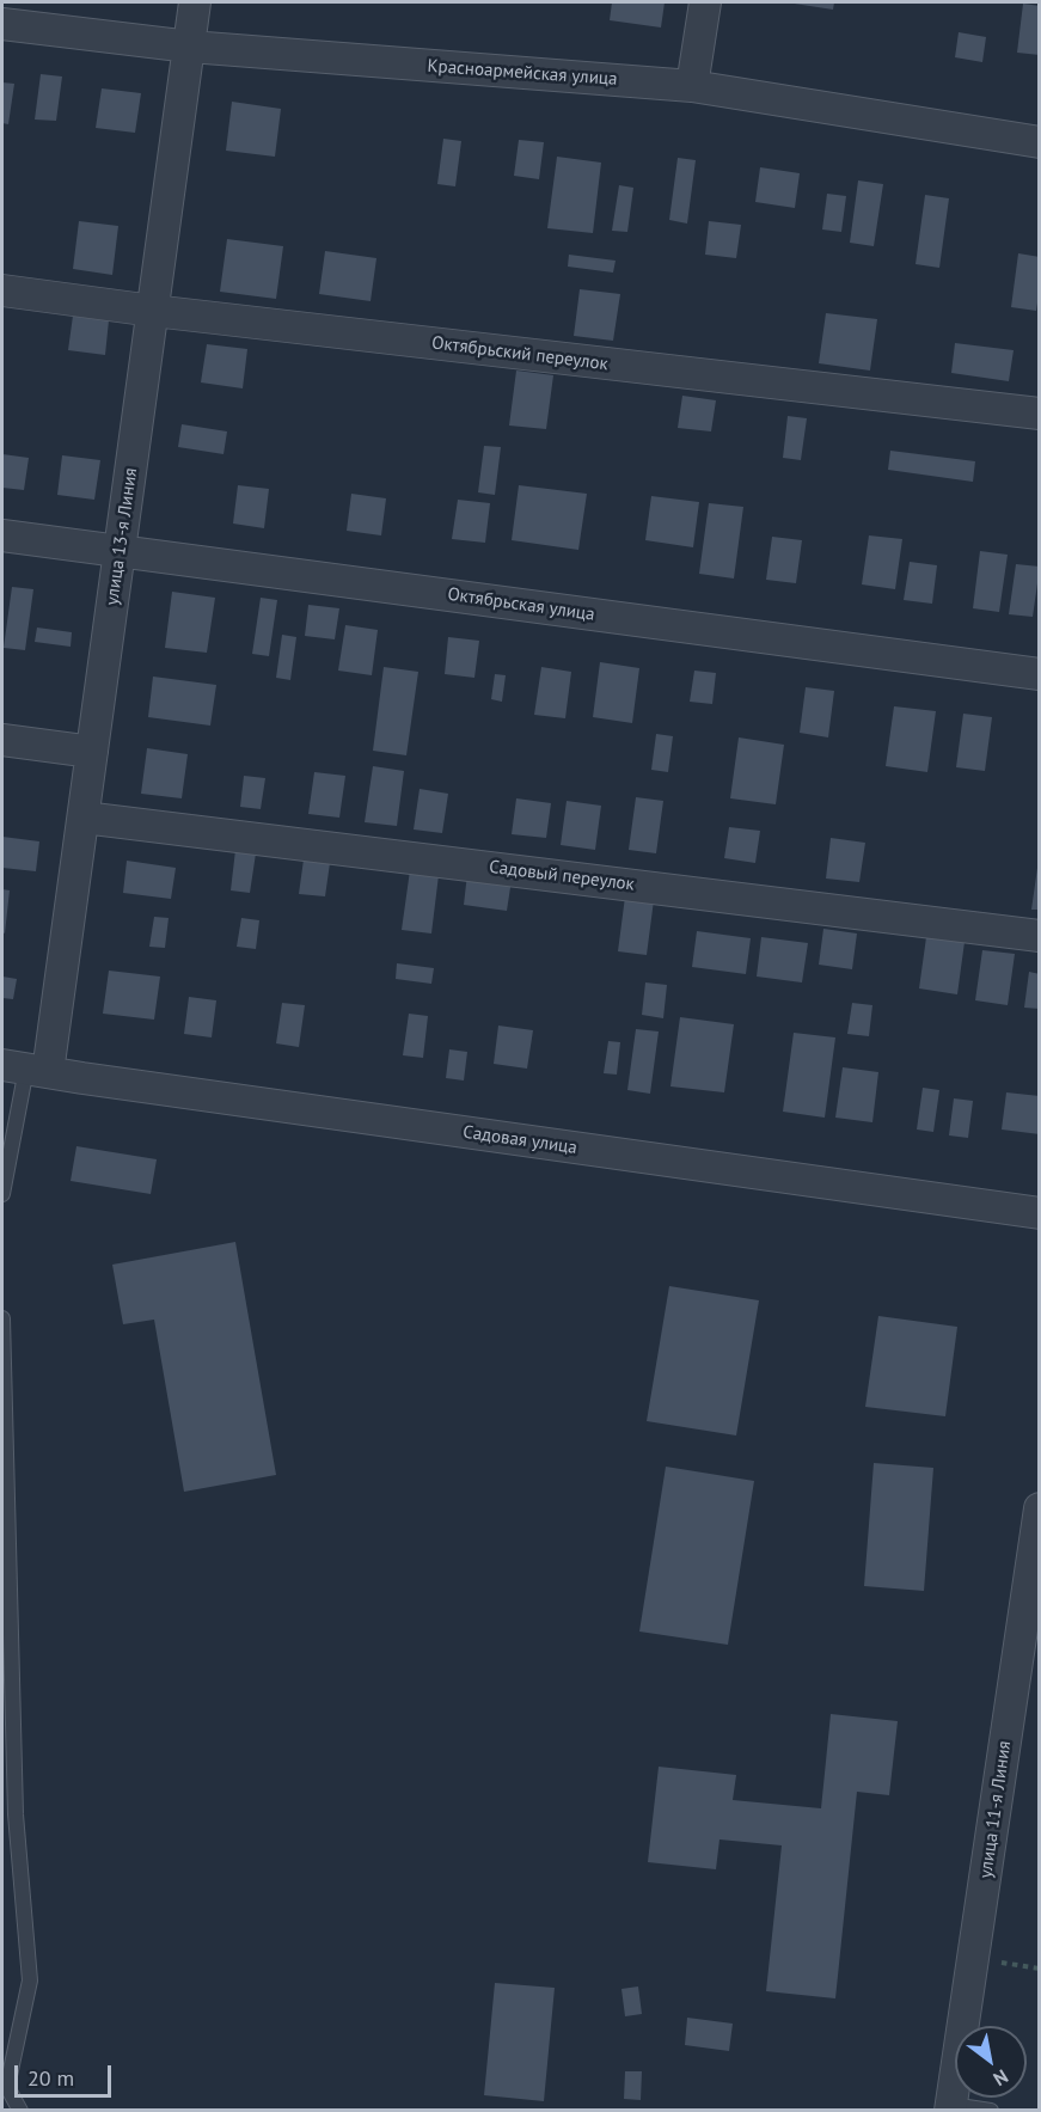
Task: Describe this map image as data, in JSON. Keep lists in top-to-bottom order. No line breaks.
{"streets":{"street":["Красноармейская улица","Октябрьский переулок","улица 13-я Линия","Октябрьская улица","Садовый переулок","Садовая улица","улица 11-я Линия"]},"crossings":[["Красноармейская улица","улица 13-я Линия"],["Октябрьский переулок","улица 13-я Линия"],["улица 13-я Линия","Октябрьская улица"],["улица 13-я Линия","Садовый переулок"],["улица 13-я Линия","Садовая улица"]],"scale_bar":"20 m","north":"bottom right"}
